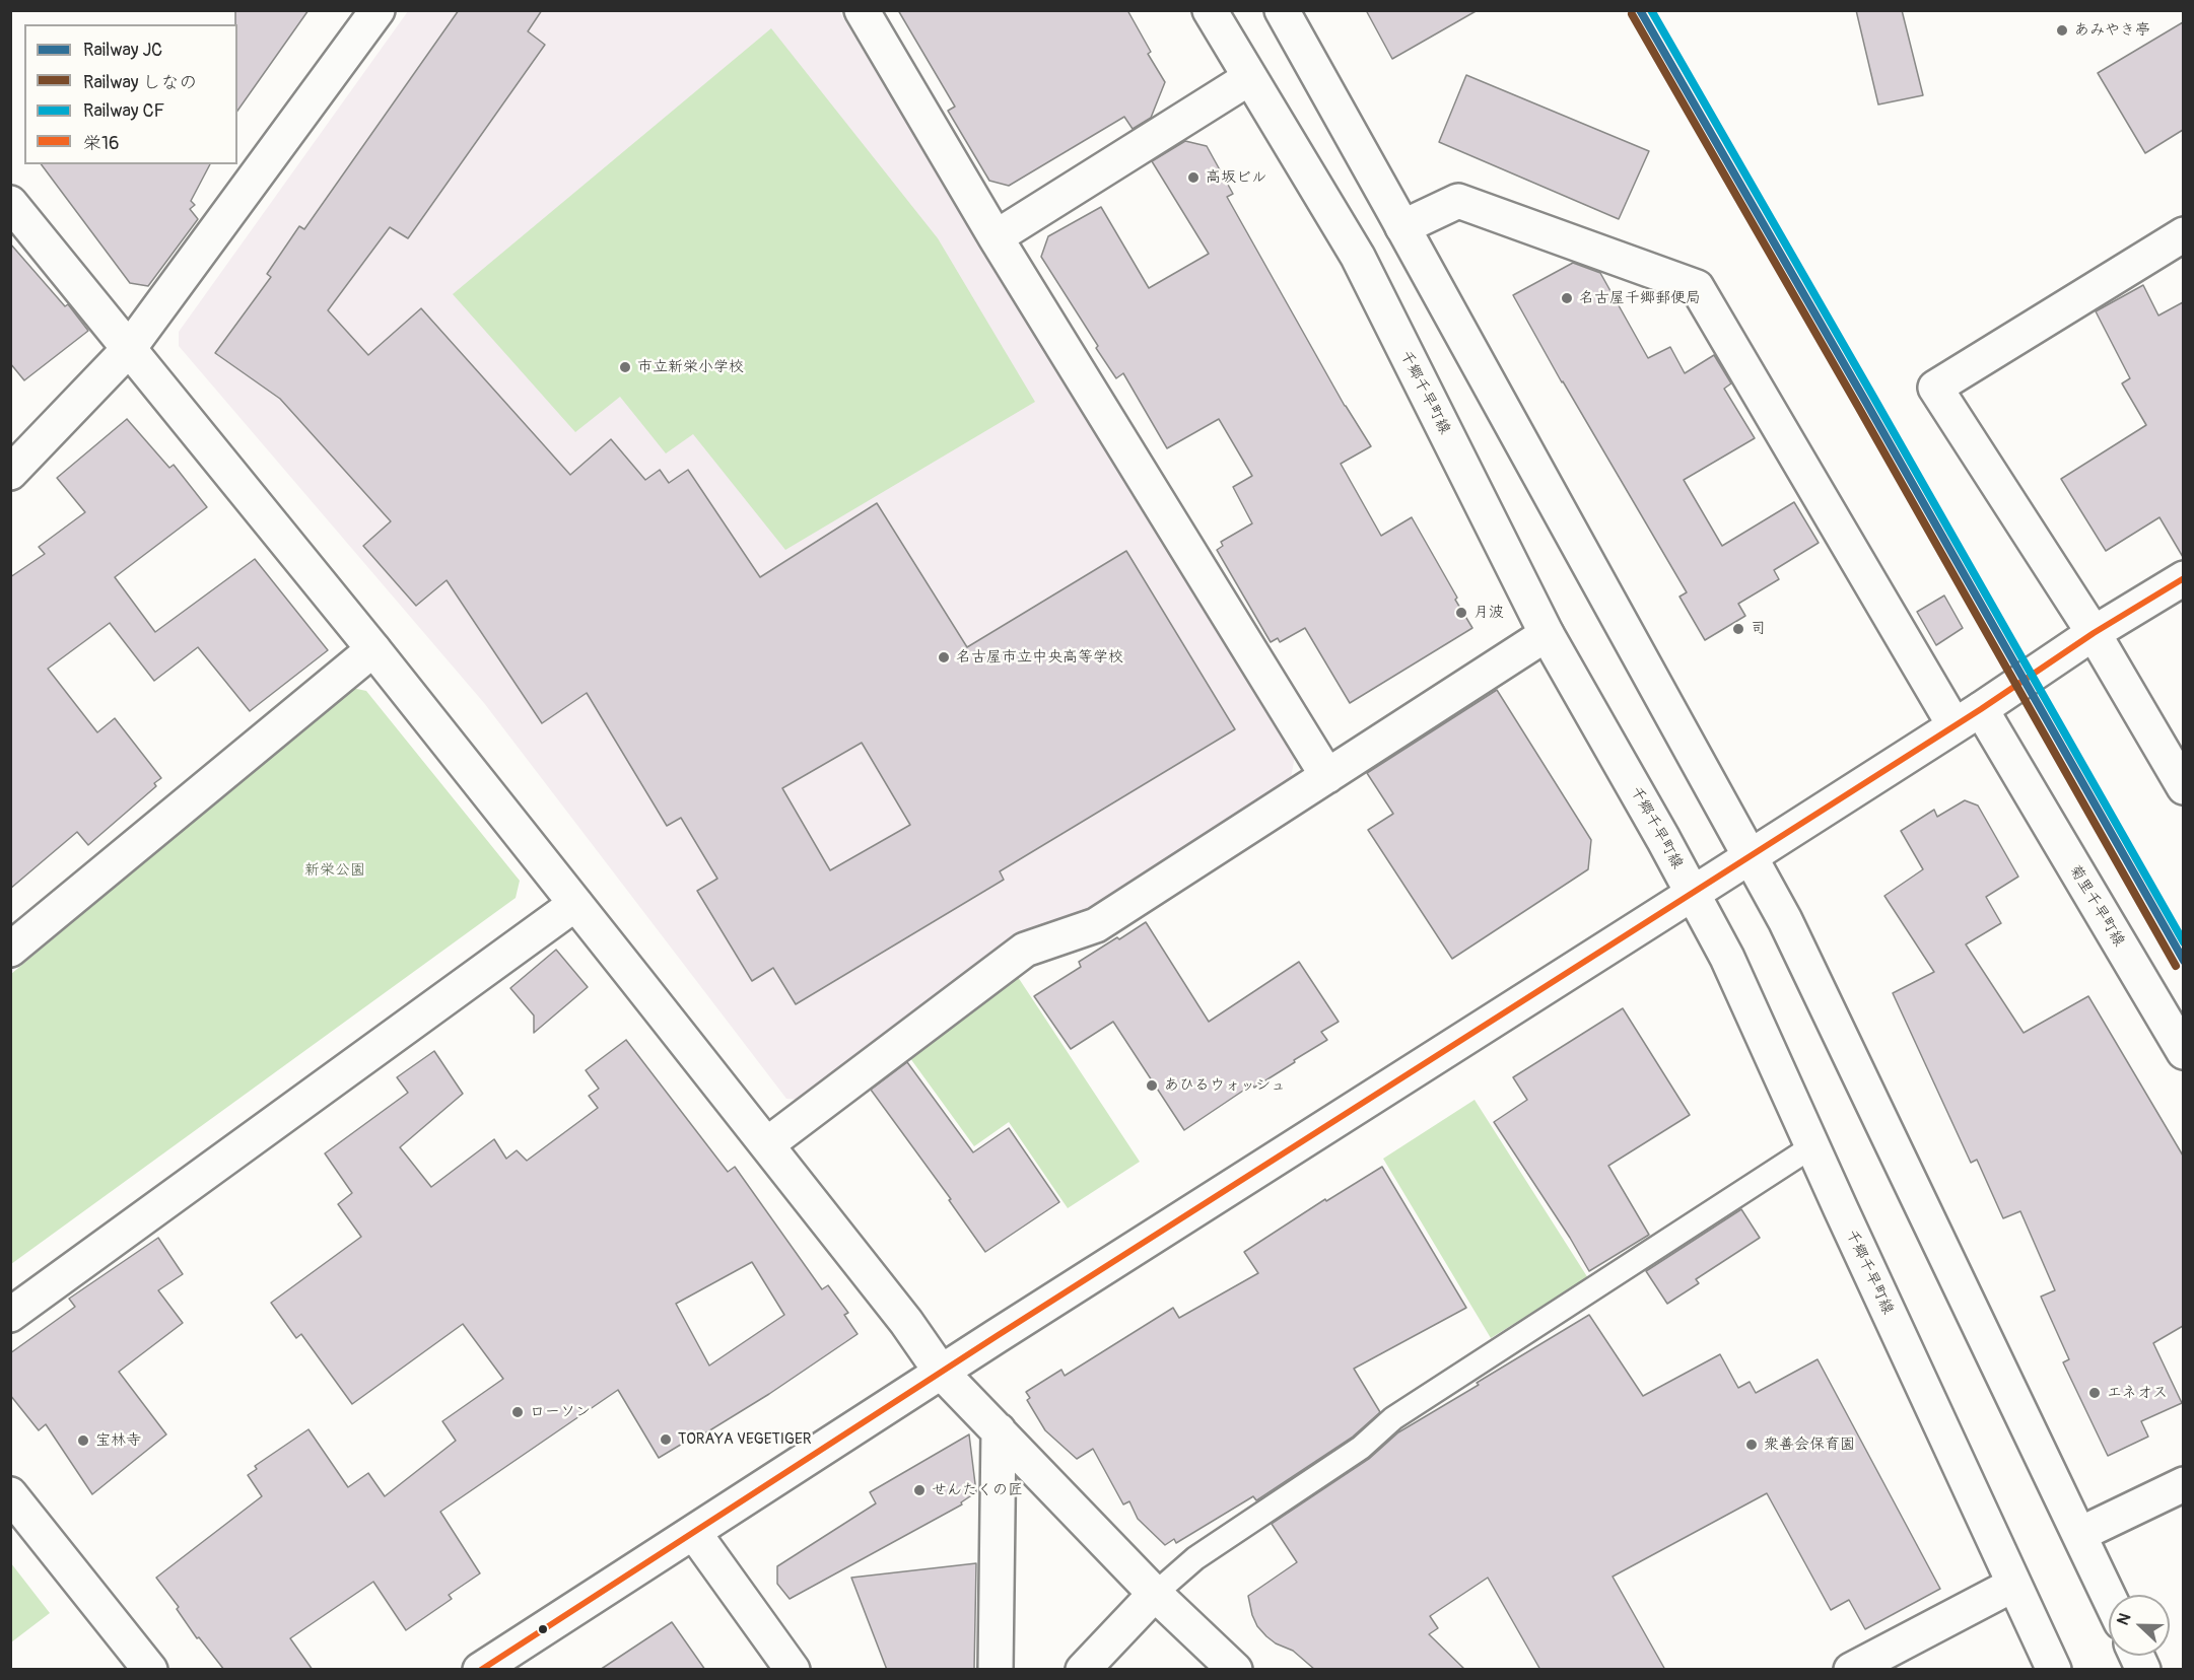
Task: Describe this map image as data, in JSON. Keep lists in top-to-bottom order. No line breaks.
{"streets":{"main road":["千郷千早町線","菊里千早町線"]},"parks":["新栄公園"],"places":["あみやき亭","高坂ビル","名古屋千郷郵便局","市立新栄小学校","月波","司","名古屋市立中央高等学校","あひるウォッシュ","エネオス","ローソン","TORAYA VEGETIGER","宝林寺","衆善会保育園","せんたくの匠"],"lines":["rail line JC","rail line CF","rail line しなの","transit line 栄16"],"legend":["Railway JC","Railway しなの","Railway CF","栄16"],"north":"left"}
